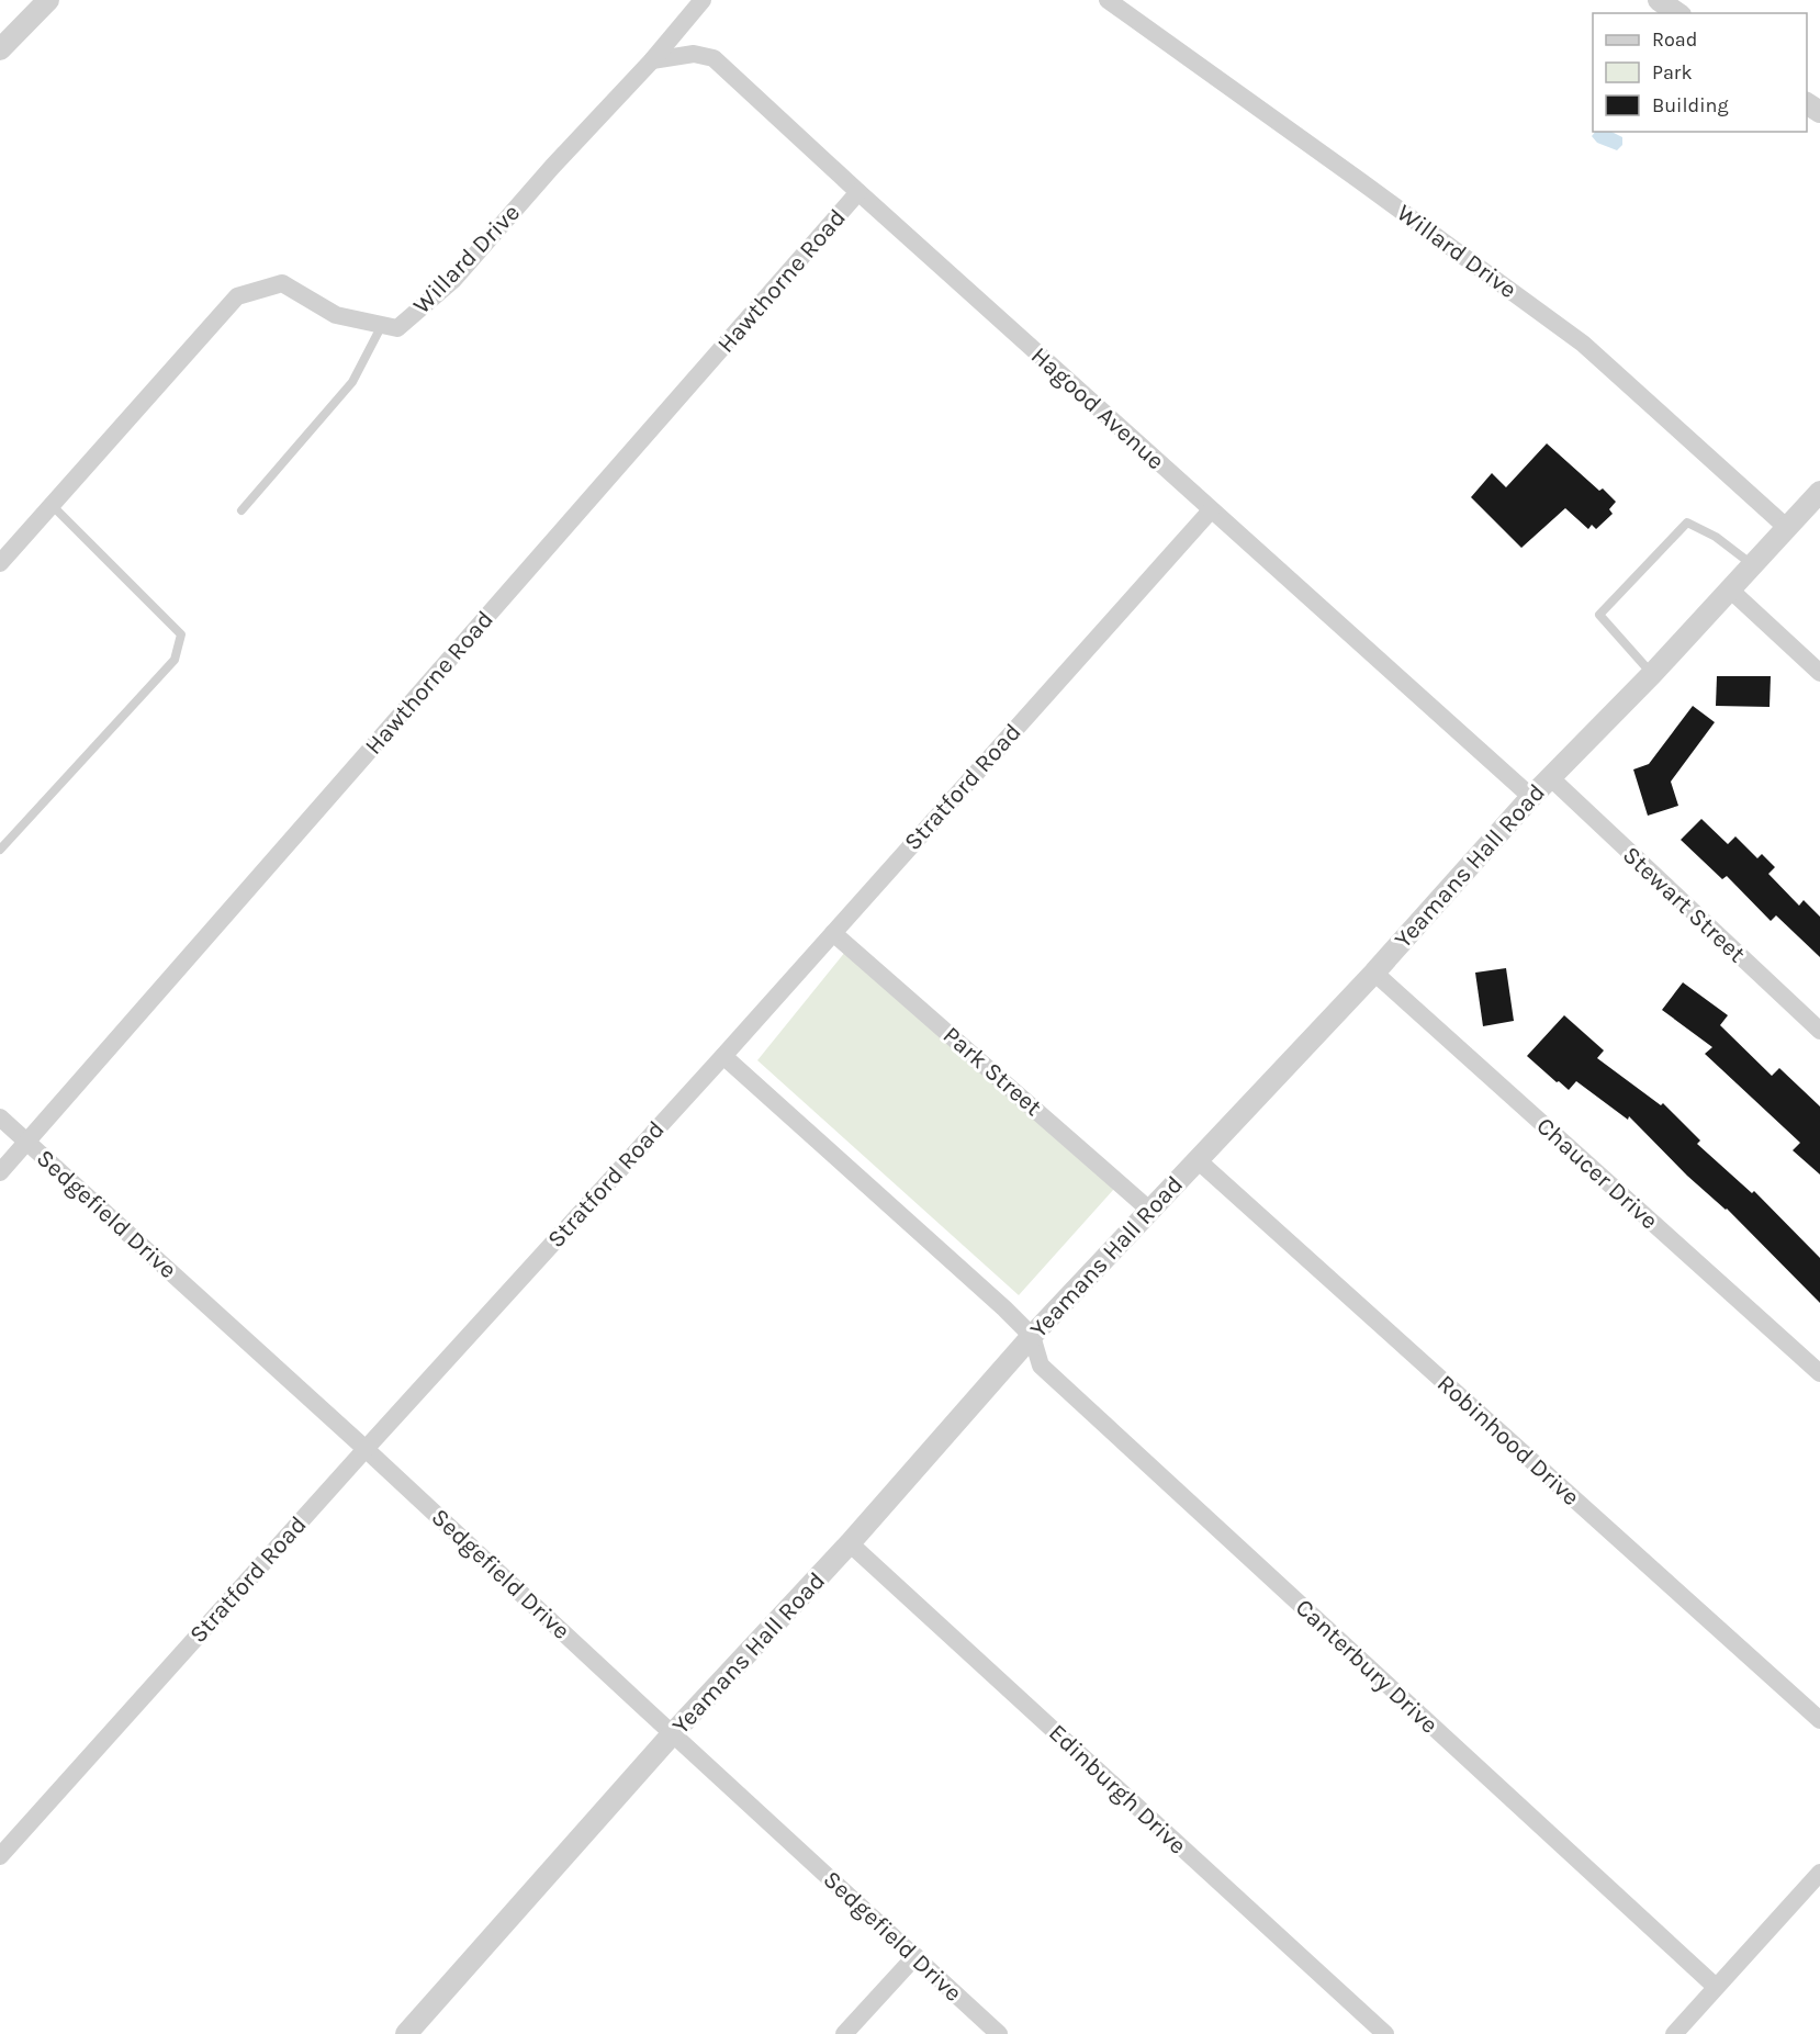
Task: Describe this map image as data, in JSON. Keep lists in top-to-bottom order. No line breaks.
{"streets":{"street":["Willard Drive","Hawthorne Road","Hagood Avenue","Stratford Road","Yeamans Hall Road","Stewart Street","Park Street","Chaucer Drive","Sedgefield Drive","Robinhood Drive","Canterbury Drive","Edinburgh Drive"]},"crossings":[["Willard Drive","Hagood Avenue"],["Willard Drive","Yeamans Hall Road"],["Hawthorne Road","Hagood Avenue"],["Hawthorne Road","Sedgefield Drive"],["Hagood Avenue","Stratford Road"],["Hagood Avenue","Yeamans Hall Road"],["Stratford Road","Park Street"],["Stratford Road","Sedgefield Drive"],["Yeamans Hall Road","Stewart Street"],["Yeamans Hall Road","Park Street"],["Yeamans Hall Road","Chaucer Drive"],["Yeamans Hall Road","Sedgefield Drive"],["Yeamans Hall Road","Robinhood Drive"],["Yeamans Hall Road","Canterbury Drive"],["Yeamans Hall Road","Edinburgh Drive"]],"legend":["Road","Park","Building"]}
